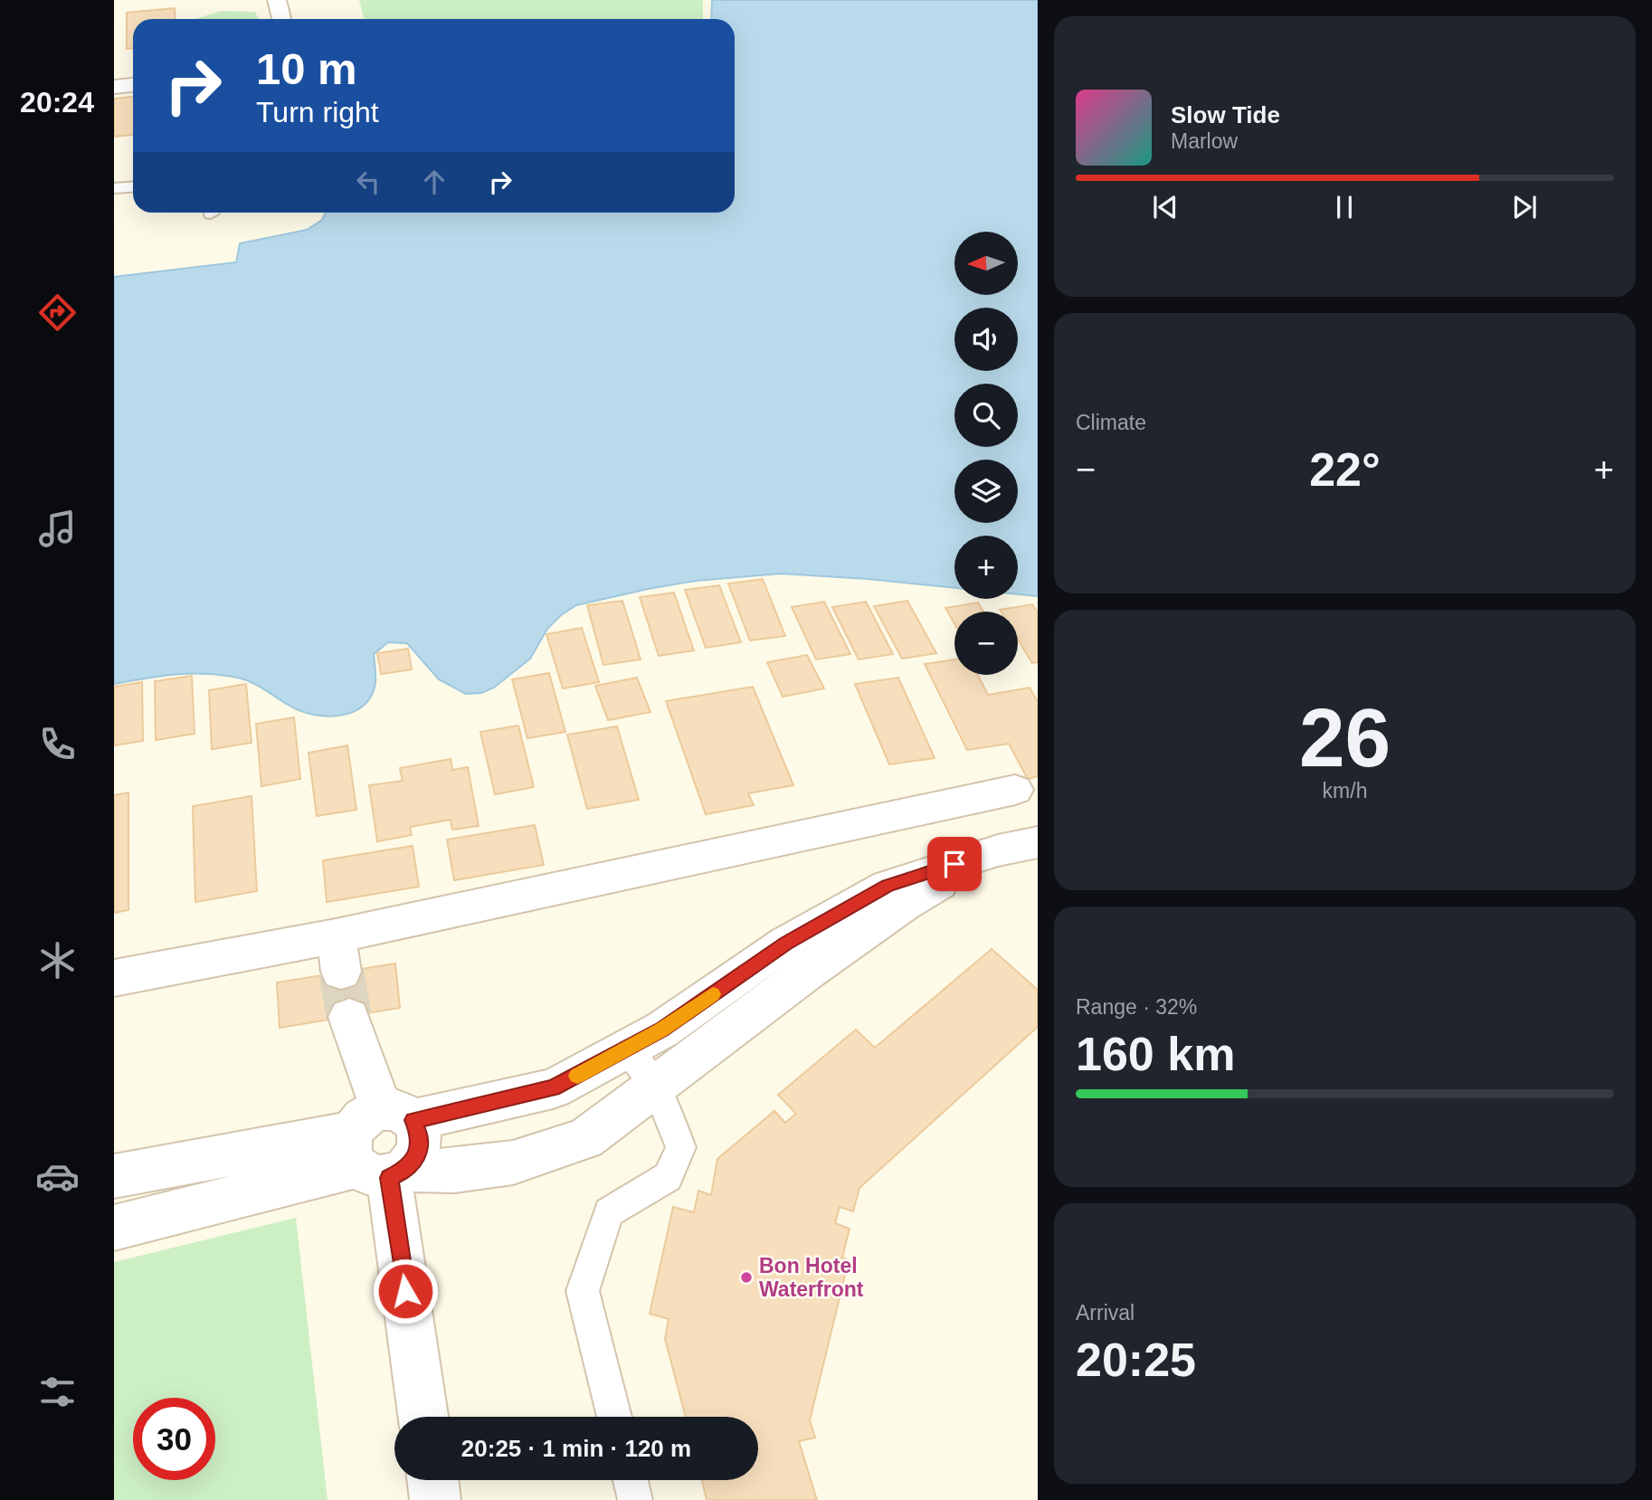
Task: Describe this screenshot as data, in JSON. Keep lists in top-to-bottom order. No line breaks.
{"places":["Bon Hotel Waterfront"],"north":"left","page":{"tabs":"20:24","turn":["10 m","Turn right"],"song":["Slow Tide","Marlow"],"map_buttons":["+","−"],"tile":["Climate",["26","km/h"],["Range · 32%","160 km"],["Arrival","20:25"]],"heat":["−","22°","+"],"limit":"30","trip":"20:25 · 1 min · 120 m"}}
